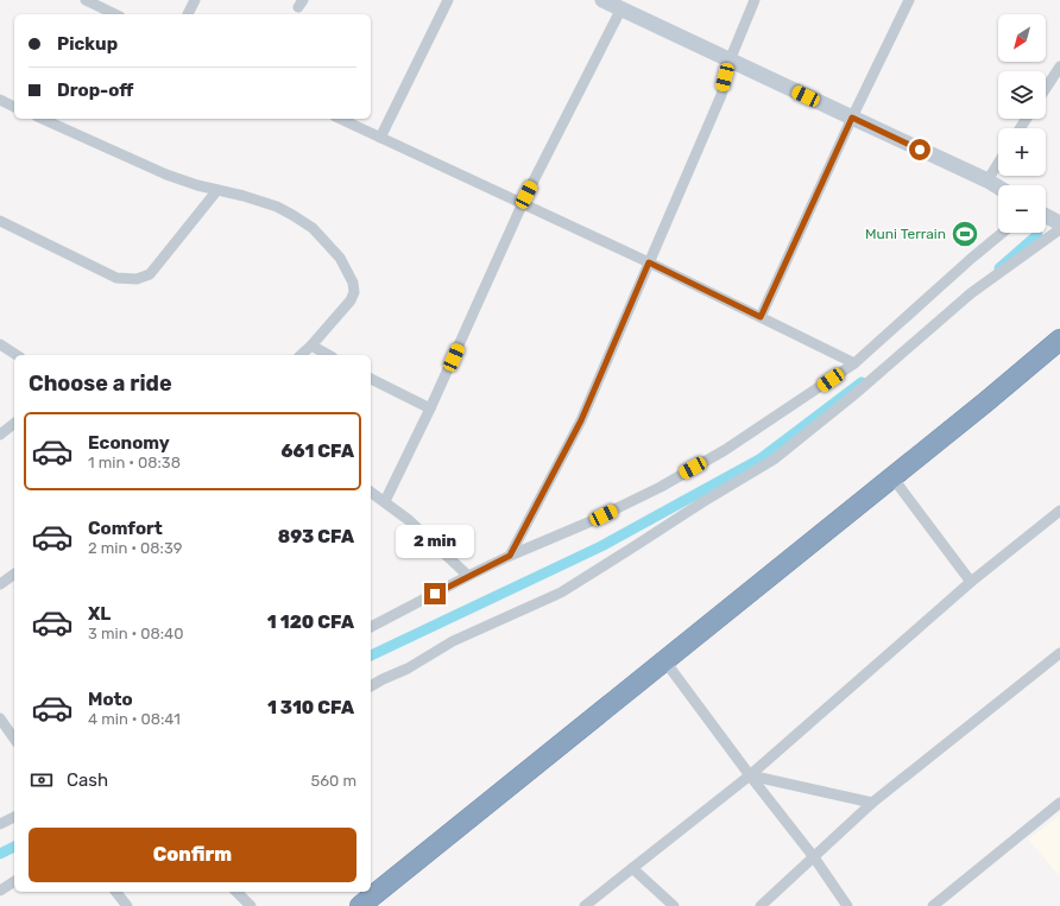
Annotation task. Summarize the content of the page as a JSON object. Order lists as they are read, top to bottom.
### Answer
{
  "places": {
    "sports": ["Muni Terrain"]
  },
  "north": "bottom left",
  "page": {
    "map_buttons": ["+", "−"],
    "banner": ["Pickup", "Drop-off"],
    "heading": "Choose a ride",
    "list": [
      {
        "name": "Economy",
        "note": "1 min · 08:38",
        "value": "661 CFA"
      },
      {
        "name": "Comfort",
        "note": "2 min · 08:39",
        "value": "893 CFA"
      },
      {
        "name": "XL",
        "note": "3 min · 08:40",
        "value": "1 120 CFA"
      },
      {
        "name": "Moto",
        "note": "4 min · 08:41",
        "value": "1 310 CFA"
      }
    ],
    "bubble": "2 min",
    "pay": ["Cash", "560 m"],
    "buttons": "Confirm"
  }
}
